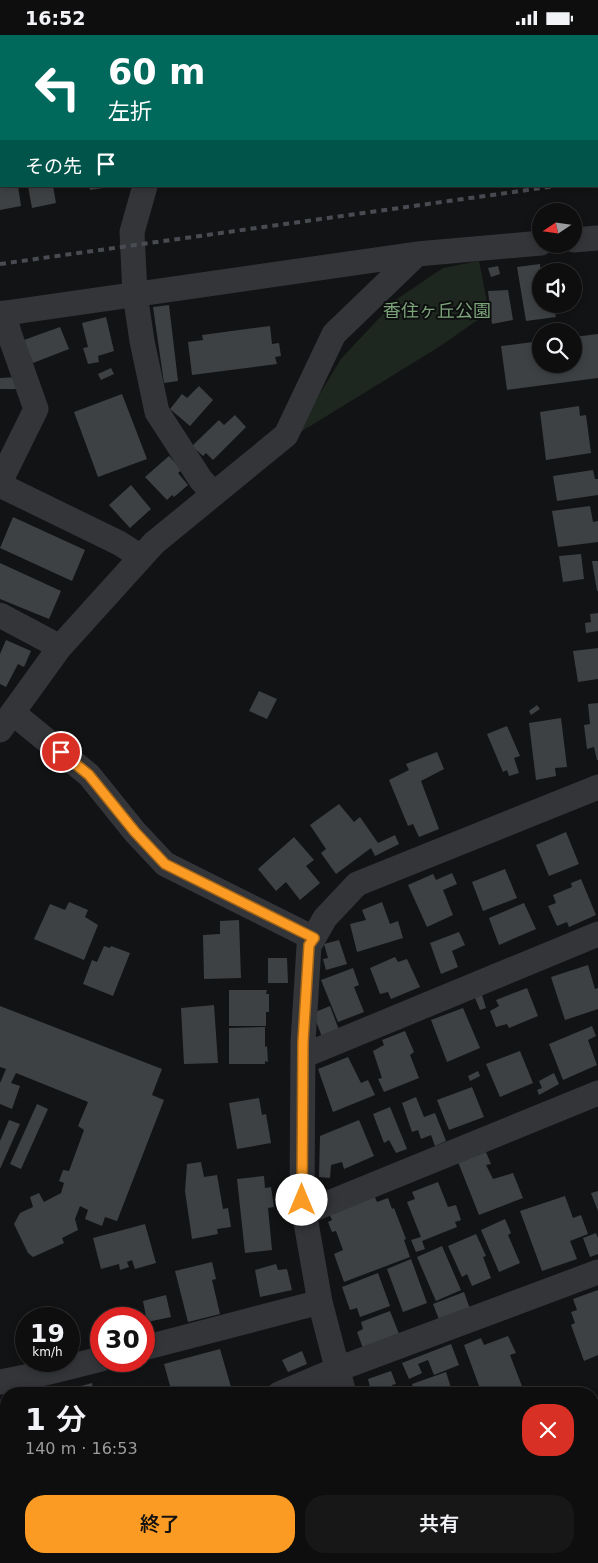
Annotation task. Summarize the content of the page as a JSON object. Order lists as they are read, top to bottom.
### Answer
{
  "parks": ["香住ヶ丘公園"],
  "north": "left",
  "page": {
    "status": "16:52",
    "turn": ["60 m", "左折"],
    "then": "その先",
    "speed": "19 km/h",
    "limit": "30",
    "heading": ["1 分", "140 m · 16:53"],
    "buttons": ["終了", "共有"]
  }
}
